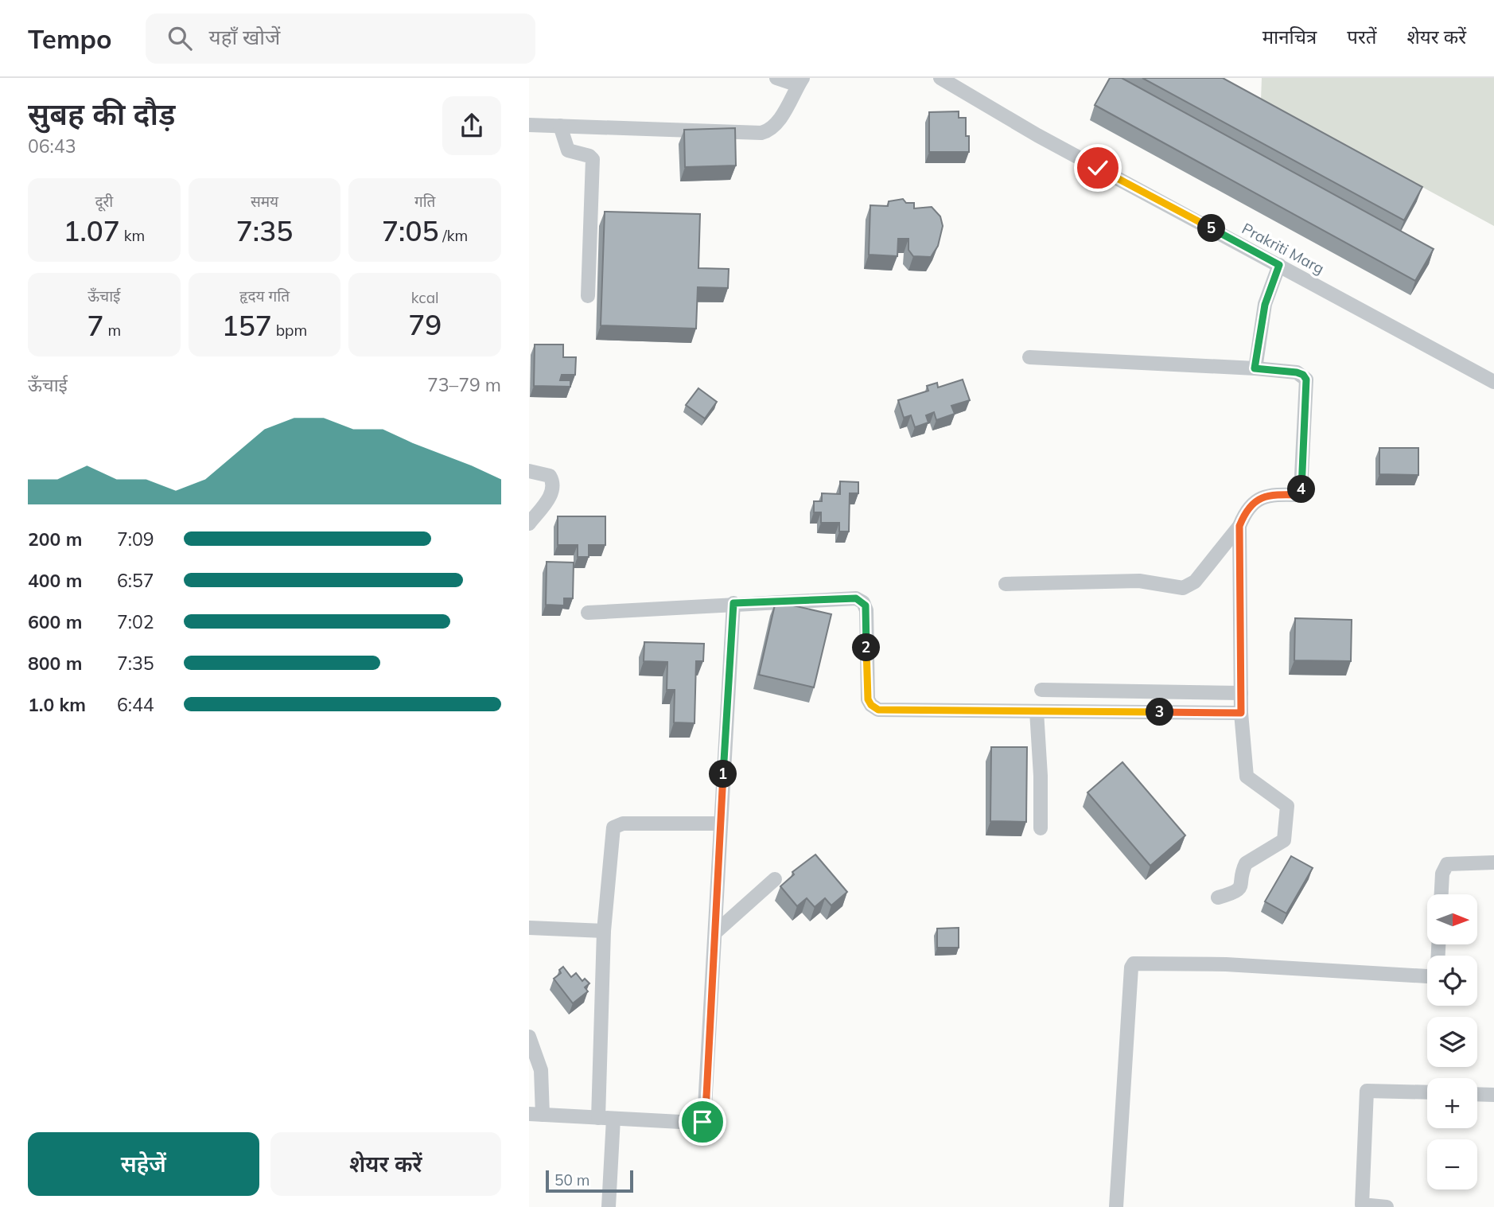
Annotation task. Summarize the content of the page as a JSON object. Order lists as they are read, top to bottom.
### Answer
{
  "streets": {
    "street": ["Prakriti Marg"]
  },
  "scale_bar": "50 m",
  "north": "right",
  "page": {
    "header": "Tempo",
    "search": "यहाँ खोजें",
    "nav": ["मानचित्र", "परतें", "शेयर करें"],
    "heading": ["सुबह की दौड़", "06:43"],
    "stats": [
      ["दूरी", "1.07 km"],
      ["समय", "7:35"],
      ["गति", "7:05 /km"],
      ["ऊँचाई", "7 m"],
      ["हृदय गति", "157 bpm"],
      ["kcal", "79"]
    ],
    "pins": [
      "5",
      "4",
      "2",
      "3",
      "1"
    ],
    "chart": ["ऊँचाई", "73–79 m"],
    "list": [
      {
        "name": "200 m",
        "note": "7:09"
      },
      {
        "name": "400 m",
        "note": "6:57"
      },
      {
        "name": "600 m",
        "note": "7:02"
      },
      {
        "name": "800 m",
        "note": "7:35"
      },
      {
        "name": "1.0 km",
        "note": "6:44"
      }
    ],
    "map_buttons": ["+", "−"],
    "buttons": ["सहेजें", "शेयर करें"],
    "scale": "50 m"
  }
}
